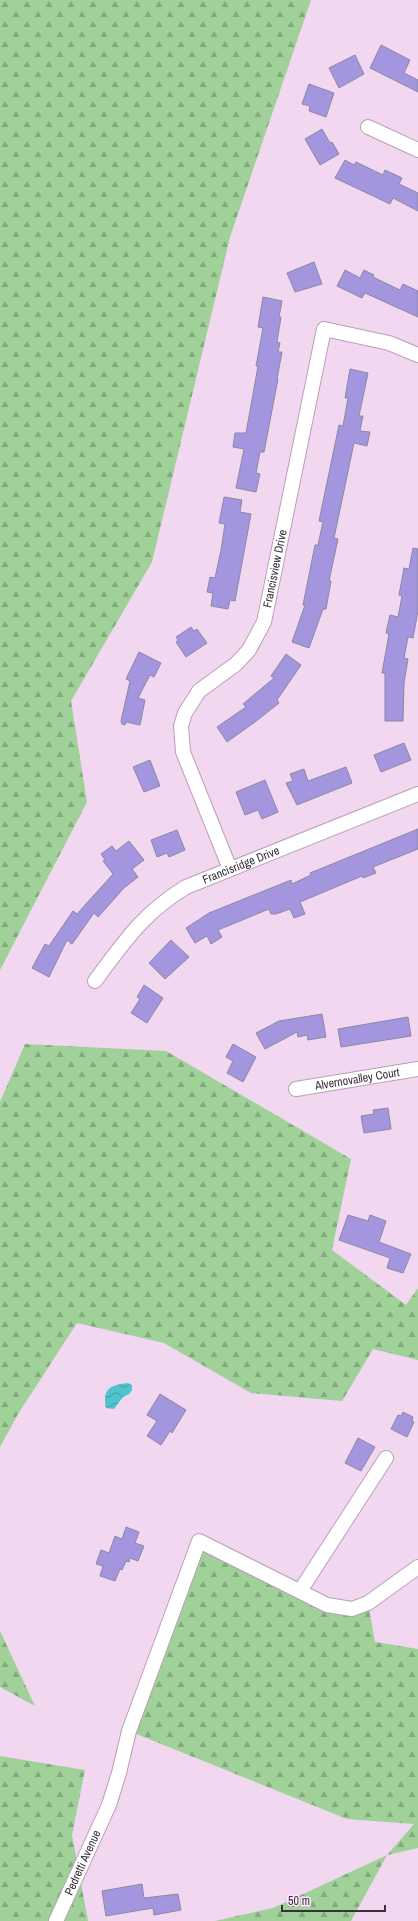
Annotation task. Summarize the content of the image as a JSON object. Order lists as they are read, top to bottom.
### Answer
{
  "streets": {
    "street": [
      "Francisview Drive",
      "Francisridge Drive",
      "Alvernovalley Court",
      "Pedretti Avenue"
    ]
  },
  "crossings": [
    ["Francisview Drive", "Francisridge Drive"]
  ],
  "scale_bar": "50 m"
}
